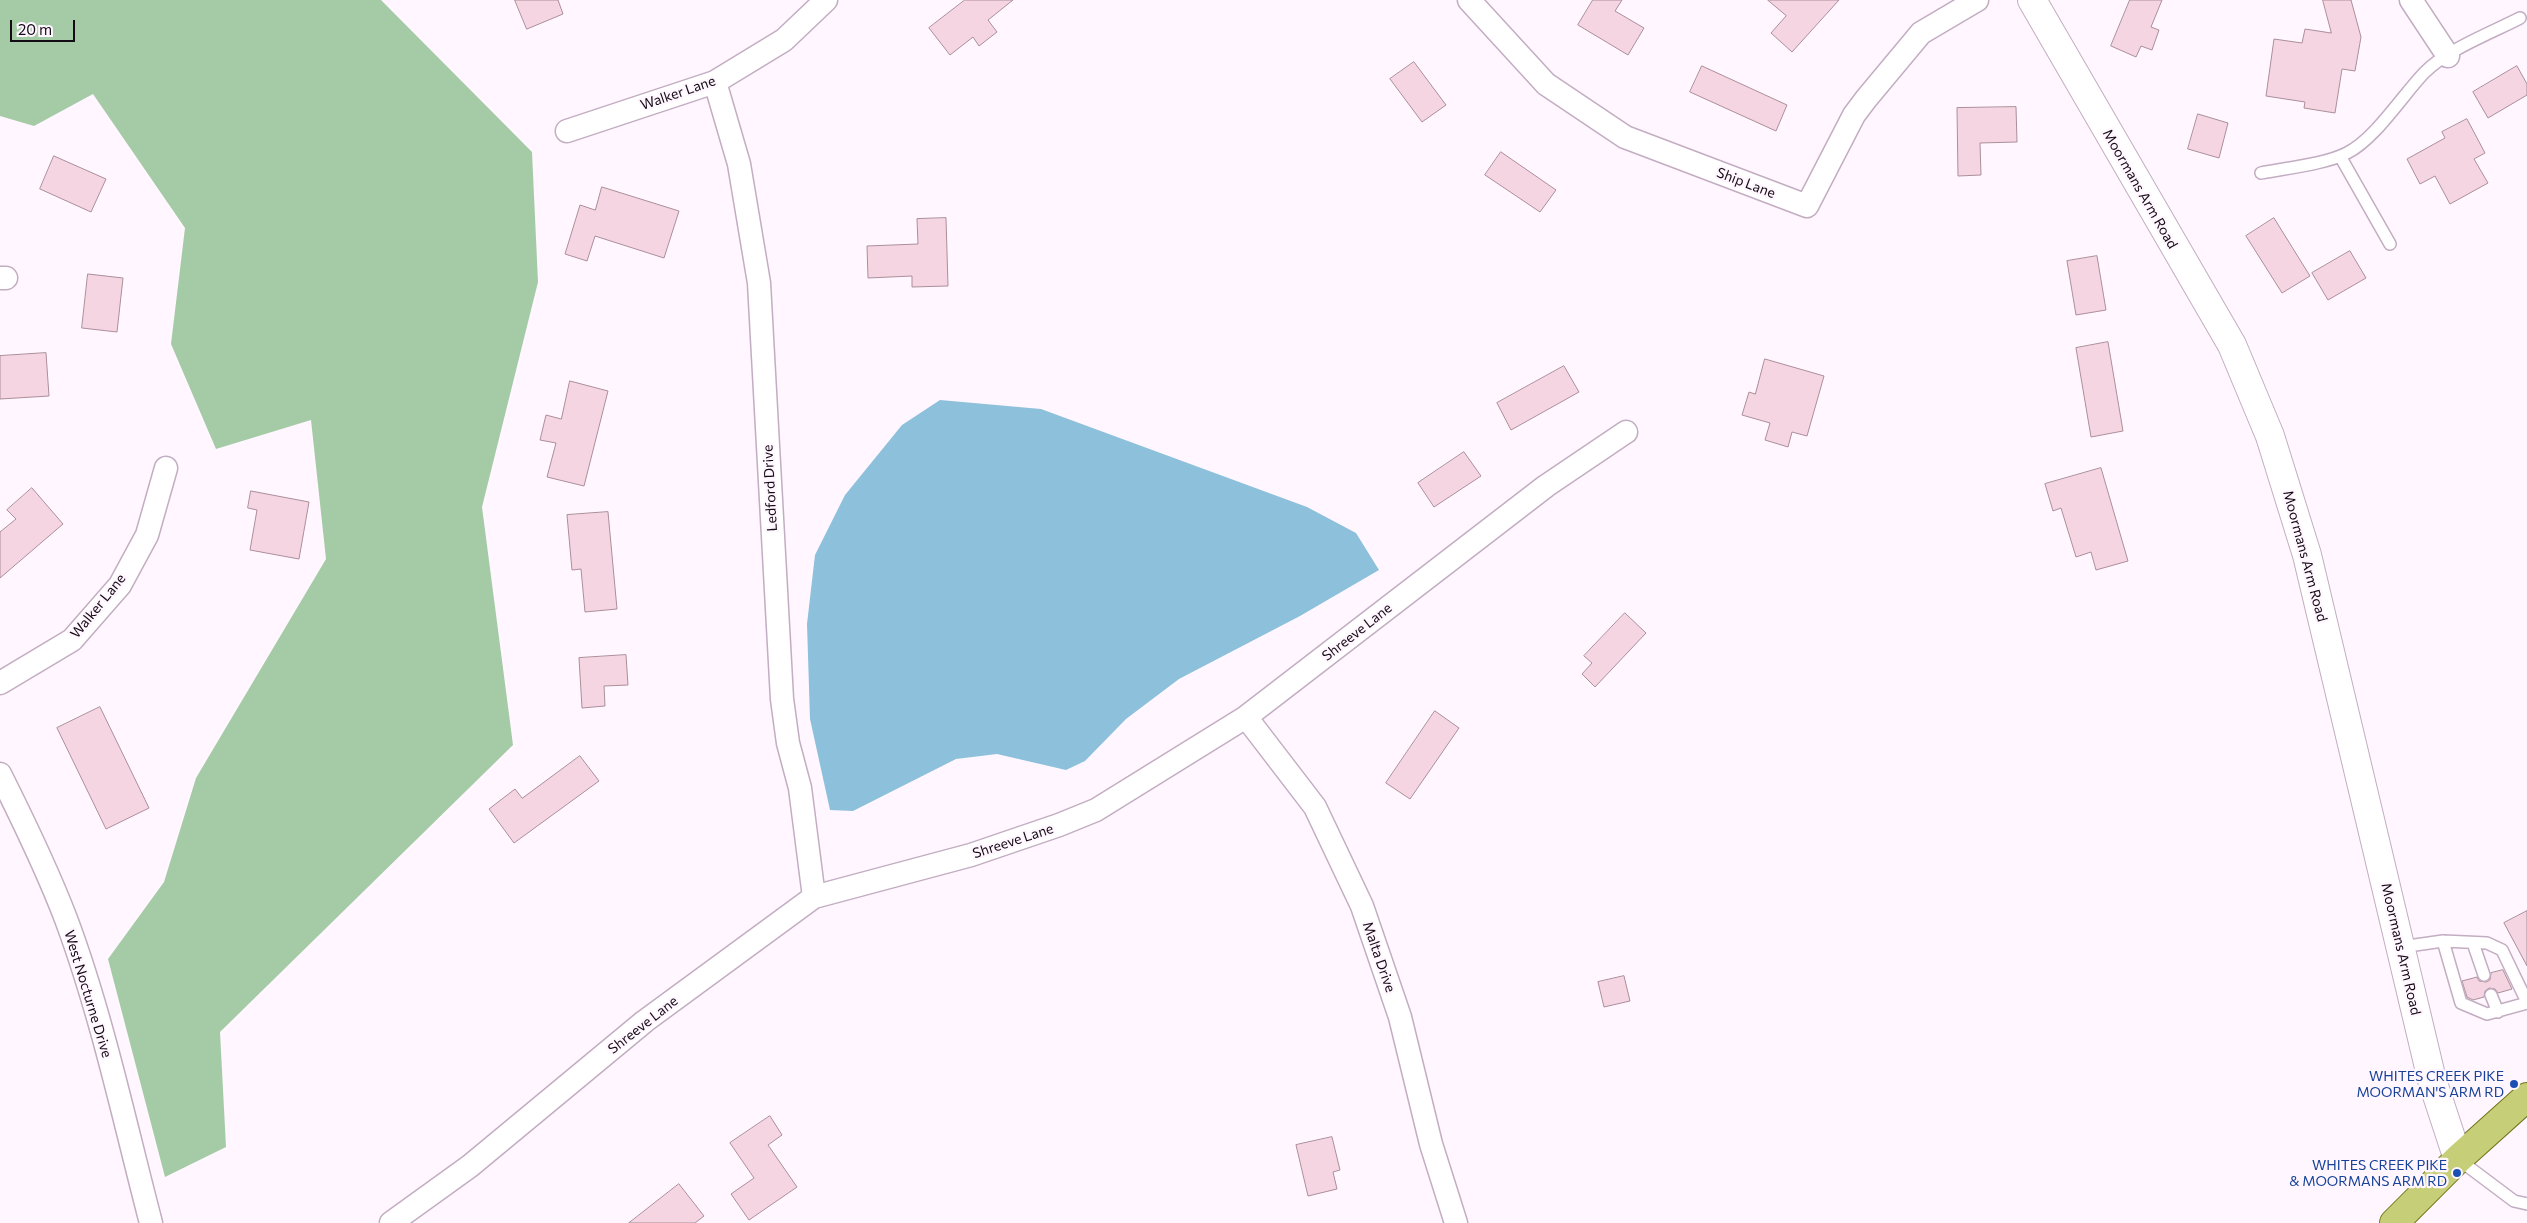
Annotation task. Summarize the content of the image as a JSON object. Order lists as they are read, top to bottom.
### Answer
{
  "streets": {
    "street": [
      "Walker Lane",
      "Ship Lane",
      "Moormans Arm Road",
      "Ledford Drive",
      "Shreeve Lane",
      "Malta Drive",
      "West Nocturne Drive"
    ]
  },
  "crossings": [
    ["Walker Lane", "Ledford Drive"],
    ["Ledford Drive", "Shreeve Lane"],
    ["Shreeve Lane", "Malta Drive"]
  ],
  "places": ["WHITES CREEK PIKE MOORMAN'S ARM RD", "WHITES CREEK PIKE & MOORMANS ARM RD"],
  "scale_bar": "20 m"
}
